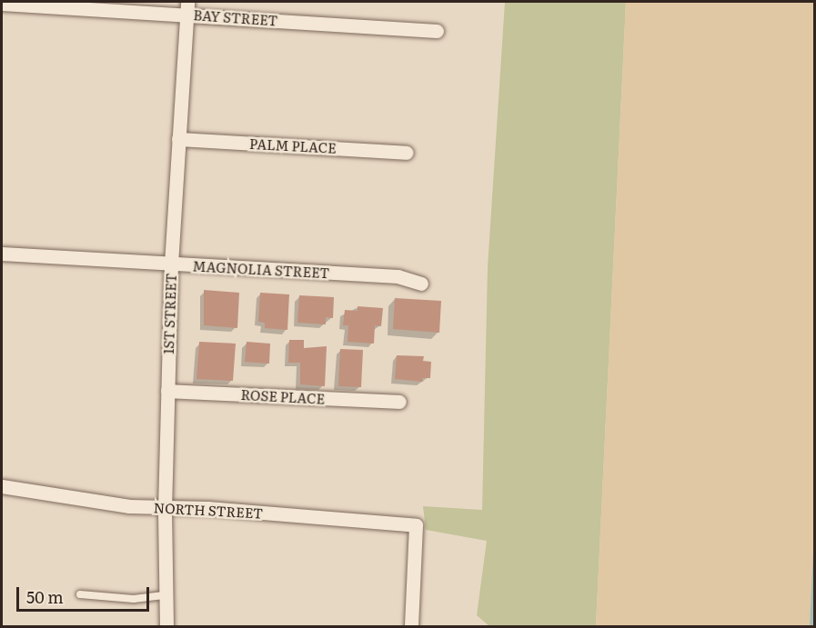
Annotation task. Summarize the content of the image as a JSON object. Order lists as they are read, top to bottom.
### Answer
{
  "streets": {
    "street": [
      "BAY STREET",
      "PALM PLACE",
      "MAGNOLIA STREET",
      "1ST STREET",
      "ROSE PLACE",
      "NORTH STREET"
    ]
  },
  "crossings": [
    ["BAY STREET", "1ST STREET"],
    ["PALM PLACE", "1ST STREET"],
    ["MAGNOLIA STREET", "1ST STREET"],
    ["1ST STREET", "ROSE PLACE"],
    ["1ST STREET", "NORTH STREET"]
  ],
  "scale_bar": "50 m"
}
